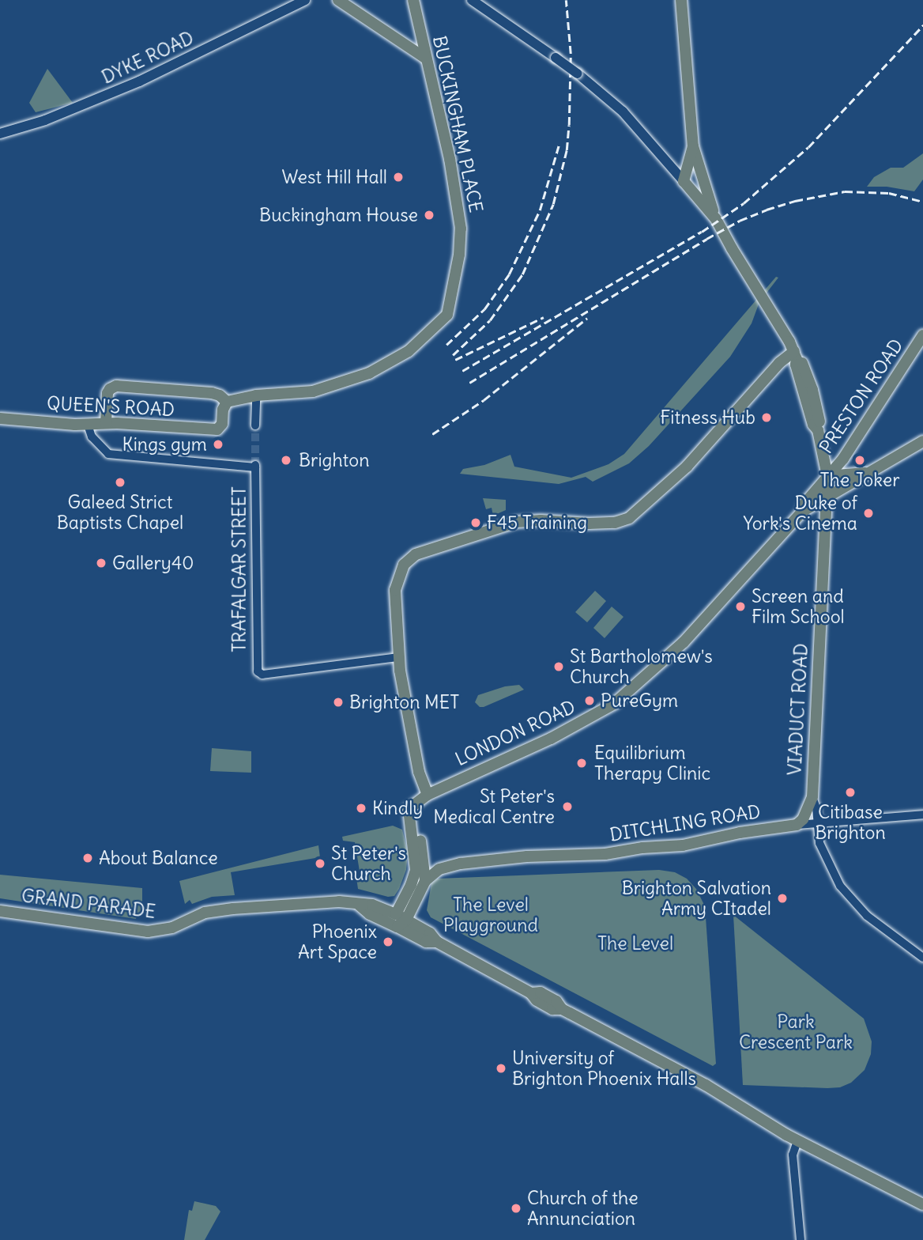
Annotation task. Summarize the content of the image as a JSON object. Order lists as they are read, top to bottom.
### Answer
{
  "streets": {
    "main road": [
      "DYKE ROAD",
      "BUCKINGHAM PLACE",
      "PRESTON ROAD",
      "QUEEN'S ROAD",
      "VIADUCT ROAD",
      "LONDON ROAD",
      "DITCHLING ROAD",
      "GRAND PARADE"
    ],
    "street": ["TRAFALGAR STREET"]
  },
  "crossings": [
    ["PRESTON ROAD", "VIADUCT ROAD"],
    ["PRESTON ROAD", "LONDON ROAD"],
    ["QUEEN'S ROAD", "TRAFALGAR STREET"],
    ["VIADUCT ROAD", "LONDON ROAD"],
    ["VIADUCT ROAD", "DITCHLING ROAD"]
  ],
  "parks": ["The Level Playground", "The Level", "Park Crescent Park"],
  "places": [
    "West Hill Hall",
    "Buckingham House",
    "Fitness Hub",
    "Kings gym",
    "Brighton",
    "The Joker",
    "Galeed Strict Baptists Chapel",
    "Duke of York's Cinema",
    "F45 Training",
    "Gallery40",
    "Screen and Film School",
    "St Bartholomew's Church",
    "PureGym",
    "Brighton MET",
    "Equilibrium Therapy Clinic",
    "Citibase Brighton",
    "St Peter's Medical Centre",
    "Kindly",
    "About Balance",
    "St Peter's Church",
    "Brighton Salvation Army CItadel",
    "Phoenix Art Space",
    "University of Brighton Phoenix Halls",
    "Church of the Annunciation"
  ]
}
